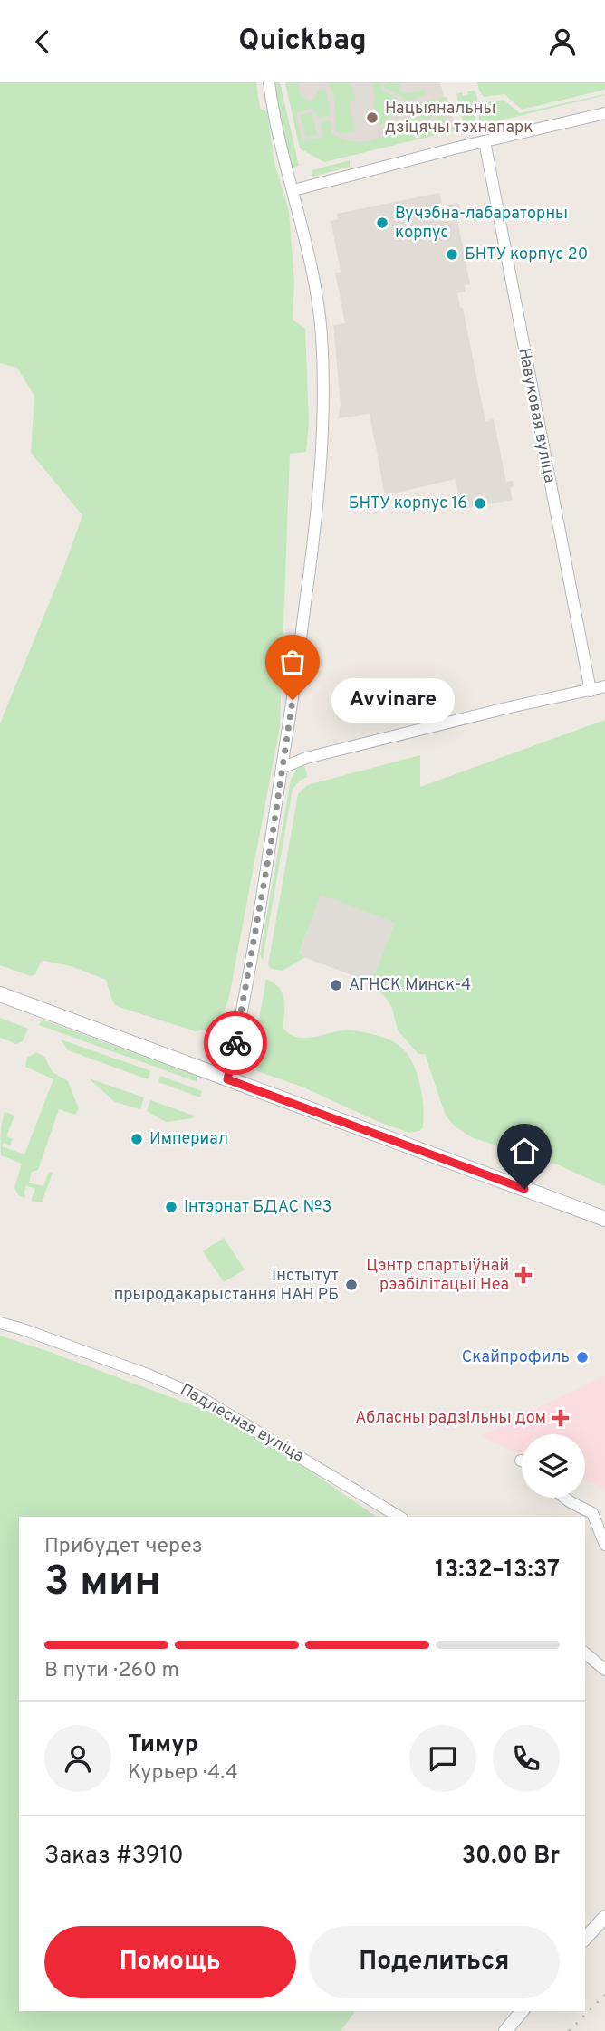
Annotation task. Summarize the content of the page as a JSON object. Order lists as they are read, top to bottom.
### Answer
{
  "streets": {
    "street": ["Навуковая вуліца", "Падлесная вуліца"]
  },
  "places": {
    "other": [
      "Нацыянальны дзіцячы тэхнапарк",
      "Вучэбна-лабараторны корпус",
      "БНТУ корпус 20",
      "БНТУ корпус 16",
      "Avvinare",
      "АГНСК Минск-4",
      "Империал",
      "Інтэрнат БДАС №3",
      "Інстытут прыродакарыстання НАН РБ",
      "Скайпрофиль"
    ],
    "health": ["Цэнтр спартыўнай рэабілітацыі Неа", "Абласны радзільны дом"]
  },
  "page": {
    "header": "Quickbag",
    "bubble": "Avvinare",
    "heading": ["3 мин", "Прибудет через", "13:32–13:37"],
    "panel": [
      "Тимур",
      "Курьер · 4.4",
      "Заказ #3910",
      "30.00 Br"
    ],
    "bar": "В пути · 260 m",
    "buttons": ["Помощь", "Поделиться"]
  }
}
